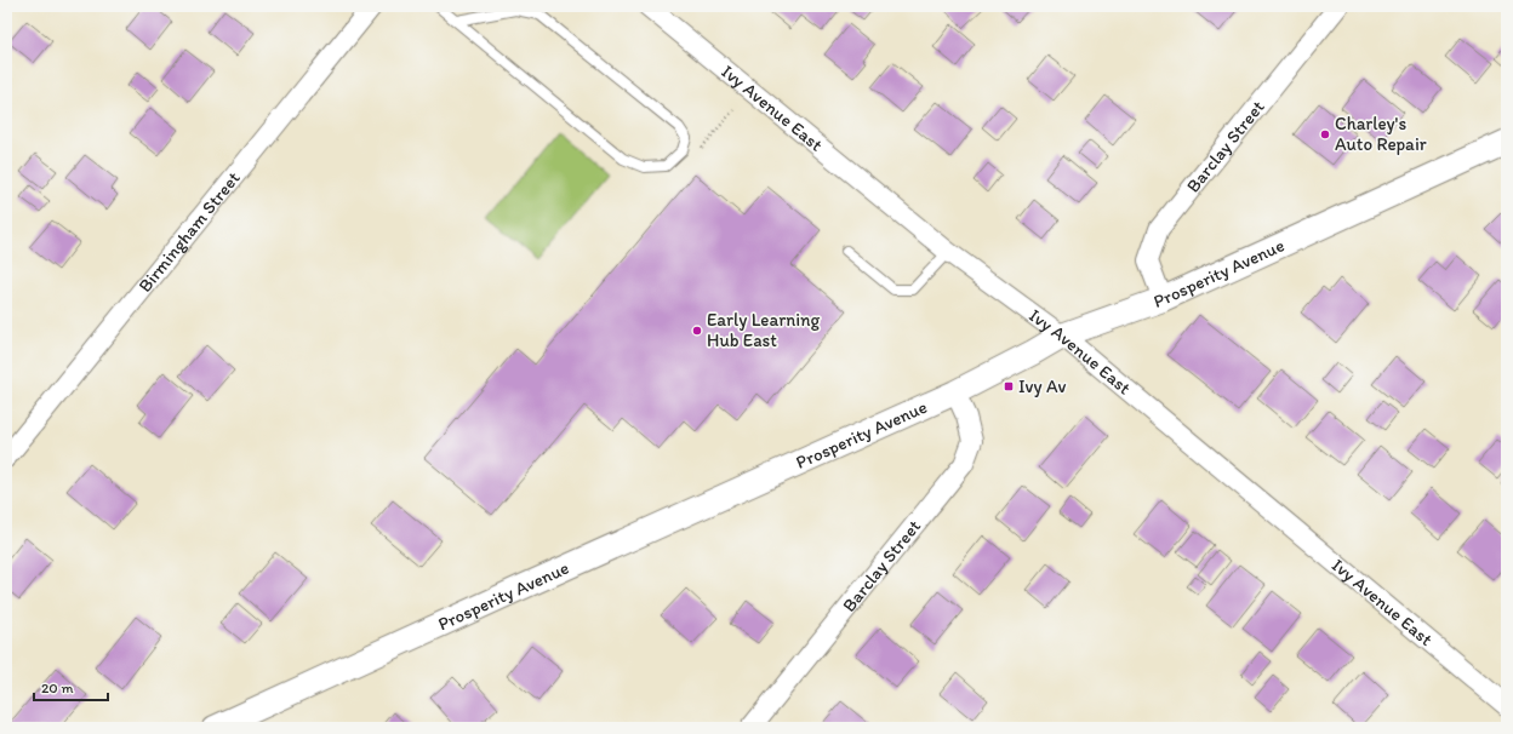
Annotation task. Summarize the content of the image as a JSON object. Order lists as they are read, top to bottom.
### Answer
{
  "streets": {
    "street": [
      "Ivy Avenue East",
      "Barclay Street",
      "Birmingham Street",
      "Prosperity Avenue"
    ]
  },
  "crossings": [
    ["Ivy Avenue East", "Prosperity Avenue"],
    ["Barclay Street", "Prosperity Avenue"]
  ],
  "places": {
    "other": ["Charley's Auto Repair", "Early Learning Hub East"],
    "transit": ["Ivy Av"]
  },
  "scale_bar": "20 m"
}
